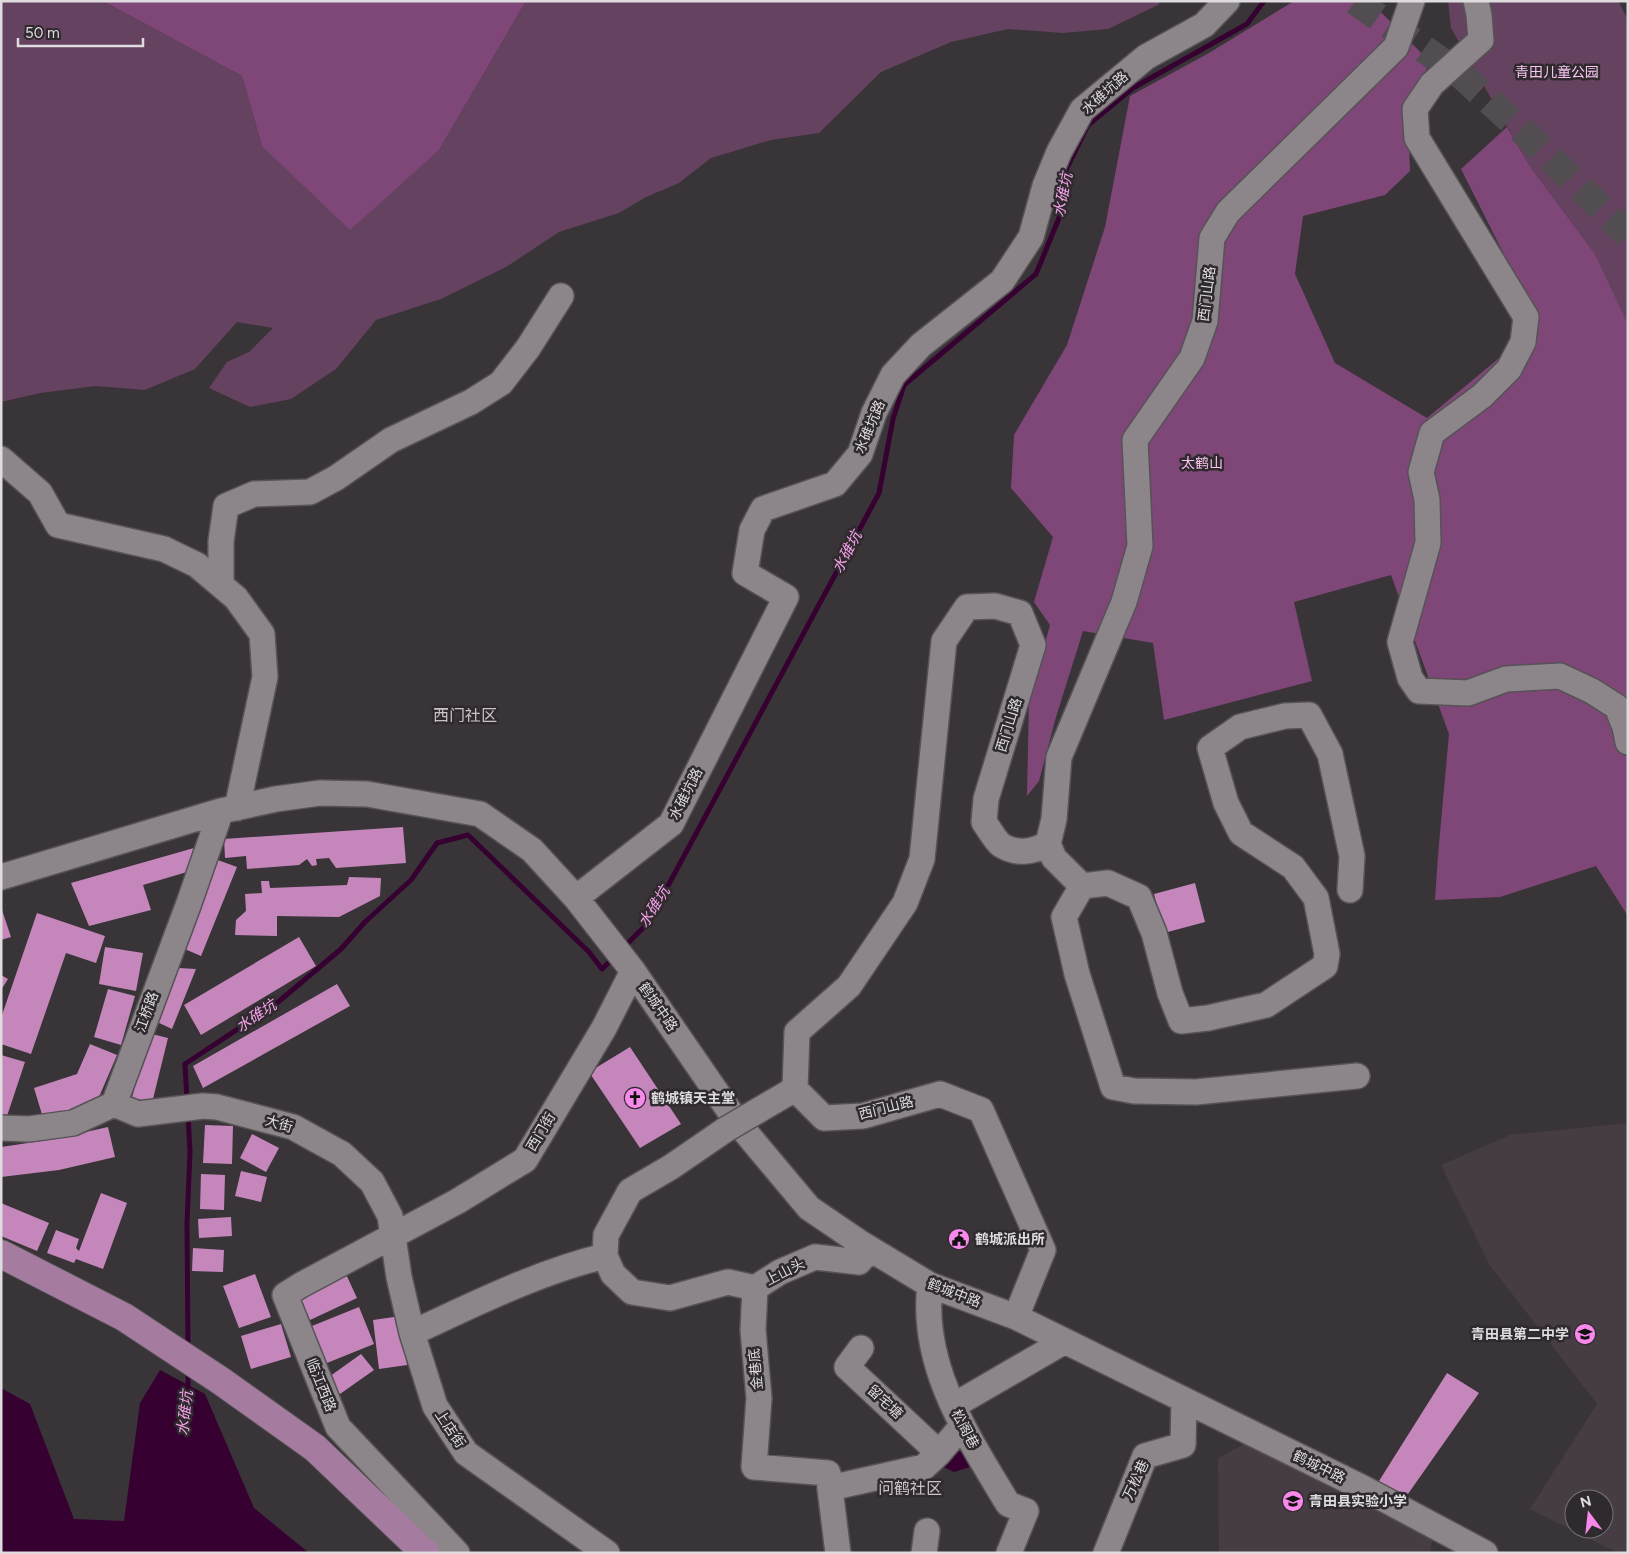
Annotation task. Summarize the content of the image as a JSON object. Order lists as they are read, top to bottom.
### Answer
{
  "streets": {
    "street": [
      "水碓坑路",
      "西门山路",
      "鹤城中路",
      "江桥路",
      "大街",
      "西门街",
      "上山头",
      "金巷底",
      "临江西路",
      "留宅塘",
      "上店街",
      "松阁巷",
      "万松巷"
    ]
  },
  "crossings": [
    ["水碓坑路", "鹤城中路"],
    ["西门山路", "鹤城中路"],
    ["鹤城中路", "江桥路"],
    ["鹤城中路", "西门街"],
    ["鹤城中路", "上山头"],
    ["鹤城中路", "松阁巷"],
    ["鹤城中路", "万松巷"],
    ["江桥路", "大街"],
    ["大街", "西门街"],
    ["大街", "临江西路"],
    ["大街", "上店街"],
    ["西门街", "临江西路"],
    ["西门街", "上店街"],
    ["上山头", "金巷底"],
    ["临江西路", "上店街"]
  ],
  "districts": ["西门社区", "问鹤社区"],
  "water": ["水碓坑"],
  "parks": ["青田儿童公园", "太鹤山"],
  "places": {
    "church": ["鹤城镇天主堂"],
    "public building": ["鹤城派出所"],
    "school or university": ["青田县第二中学", "青田县实验小学"]
  },
  "scale_bar": "50 m",
  "north": "top"
}
